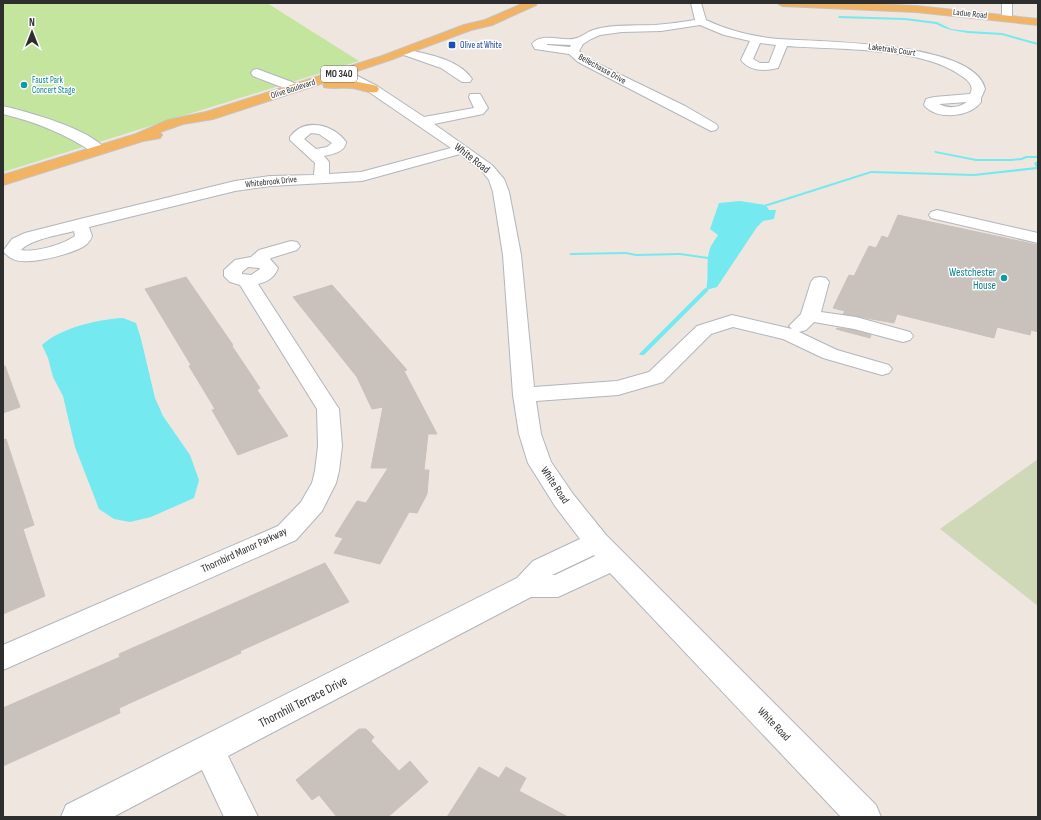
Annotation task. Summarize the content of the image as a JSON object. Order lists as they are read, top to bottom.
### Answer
{
  "streets": {
    "main road": ["Ladue Road", "MO 340", "Olive Boulevard"],
    "street": [
      "Laketrails Court",
      "Bellechasse Drive",
      "White Road",
      "Whitebrook Drive",
      "Thornbird Manor Parkway",
      "Thornhill Terrace Drive"
    ]
  },
  "crossings": [
    ["Laketrails Court", "Bellechasse Drive"],
    ["Olive Boulevard", "White Road"],
    ["White Road", "Whitebrook Drive"],
    ["White Road", "Thornhill Terrace Drive"]
  ],
  "places": {
    "transit": ["Olive at White"],
    "other": ["Faust Park Concert Stage", "Westchester House"]
  },
  "north": "top"
}
